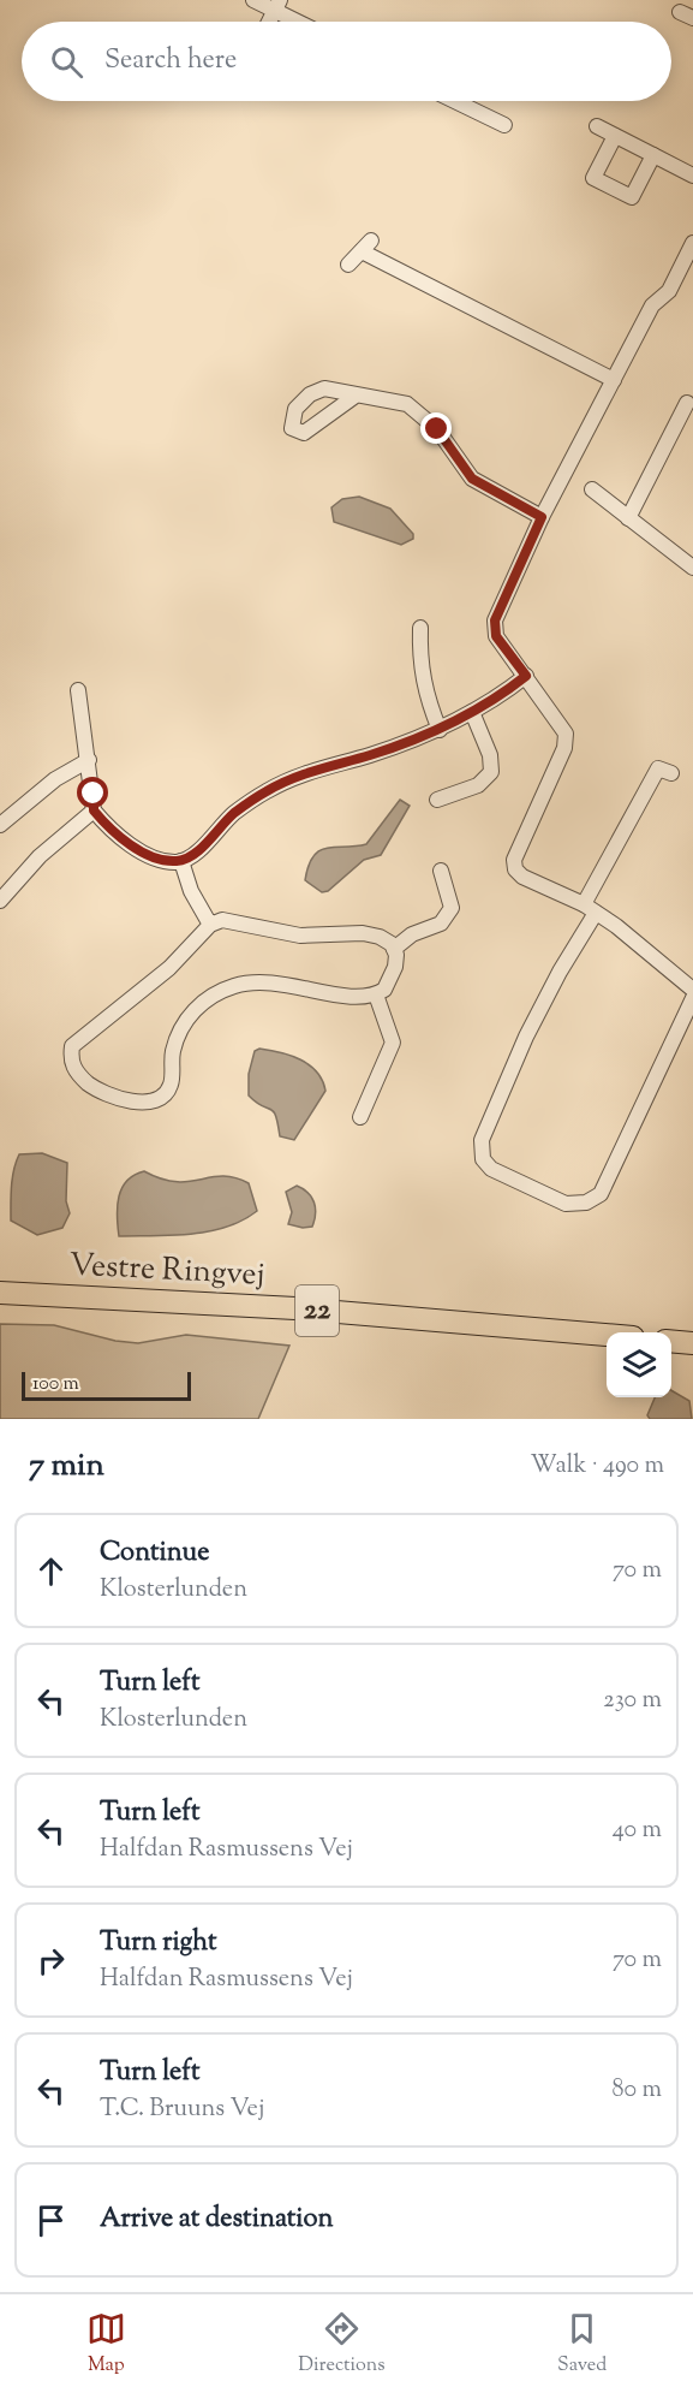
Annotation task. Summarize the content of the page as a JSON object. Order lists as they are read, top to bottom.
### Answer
{
  "streets": {
    "main road": ["Vestre Ringvej", "22"]
  },
  "scale_bar": "100 m",
  "page": {
    "search": "Search here",
    "scale": "100 m",
    "heading": ["7 min", "Walk · 490 m"],
    "list": [
      ["Continue", "Klosterlunden", "70 m"],
      ["Turn left", "Klosterlunden", "230 m"],
      ["Turn left", "Halfdan Rasmussens Vej", "40 m"],
      ["Turn right", "Halfdan Rasmussens Vej", "70 m"],
      ["Turn left", "T.C. Bruuns Vej", "80 m"],
      "Arrive at destination"
    ],
    "nav": ["Map", "Directions", "Saved"]
  }
}
